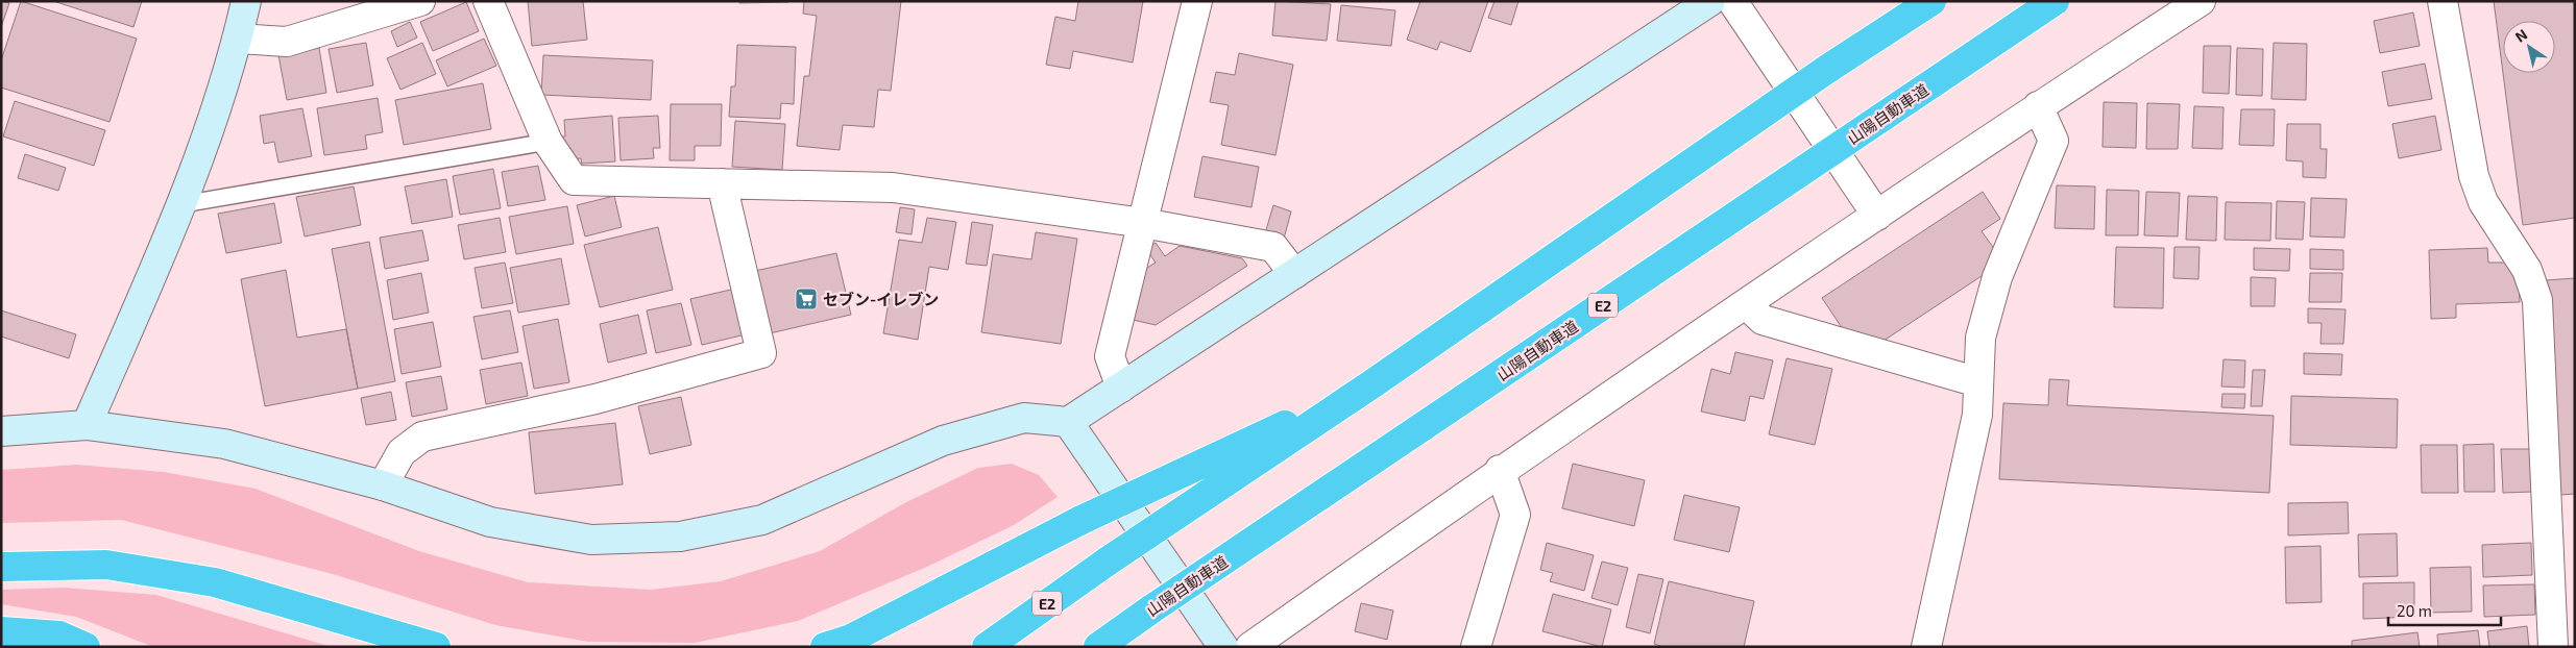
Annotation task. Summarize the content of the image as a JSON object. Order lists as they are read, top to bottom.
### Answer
{
  "streets": {
    "highway": ["山陽自動車道", "E2"]
  },
  "places": {
    "supermarket": ["セブン-イレブン"]
  },
  "scale_bar": "20 m",
  "north": "top left"
}
